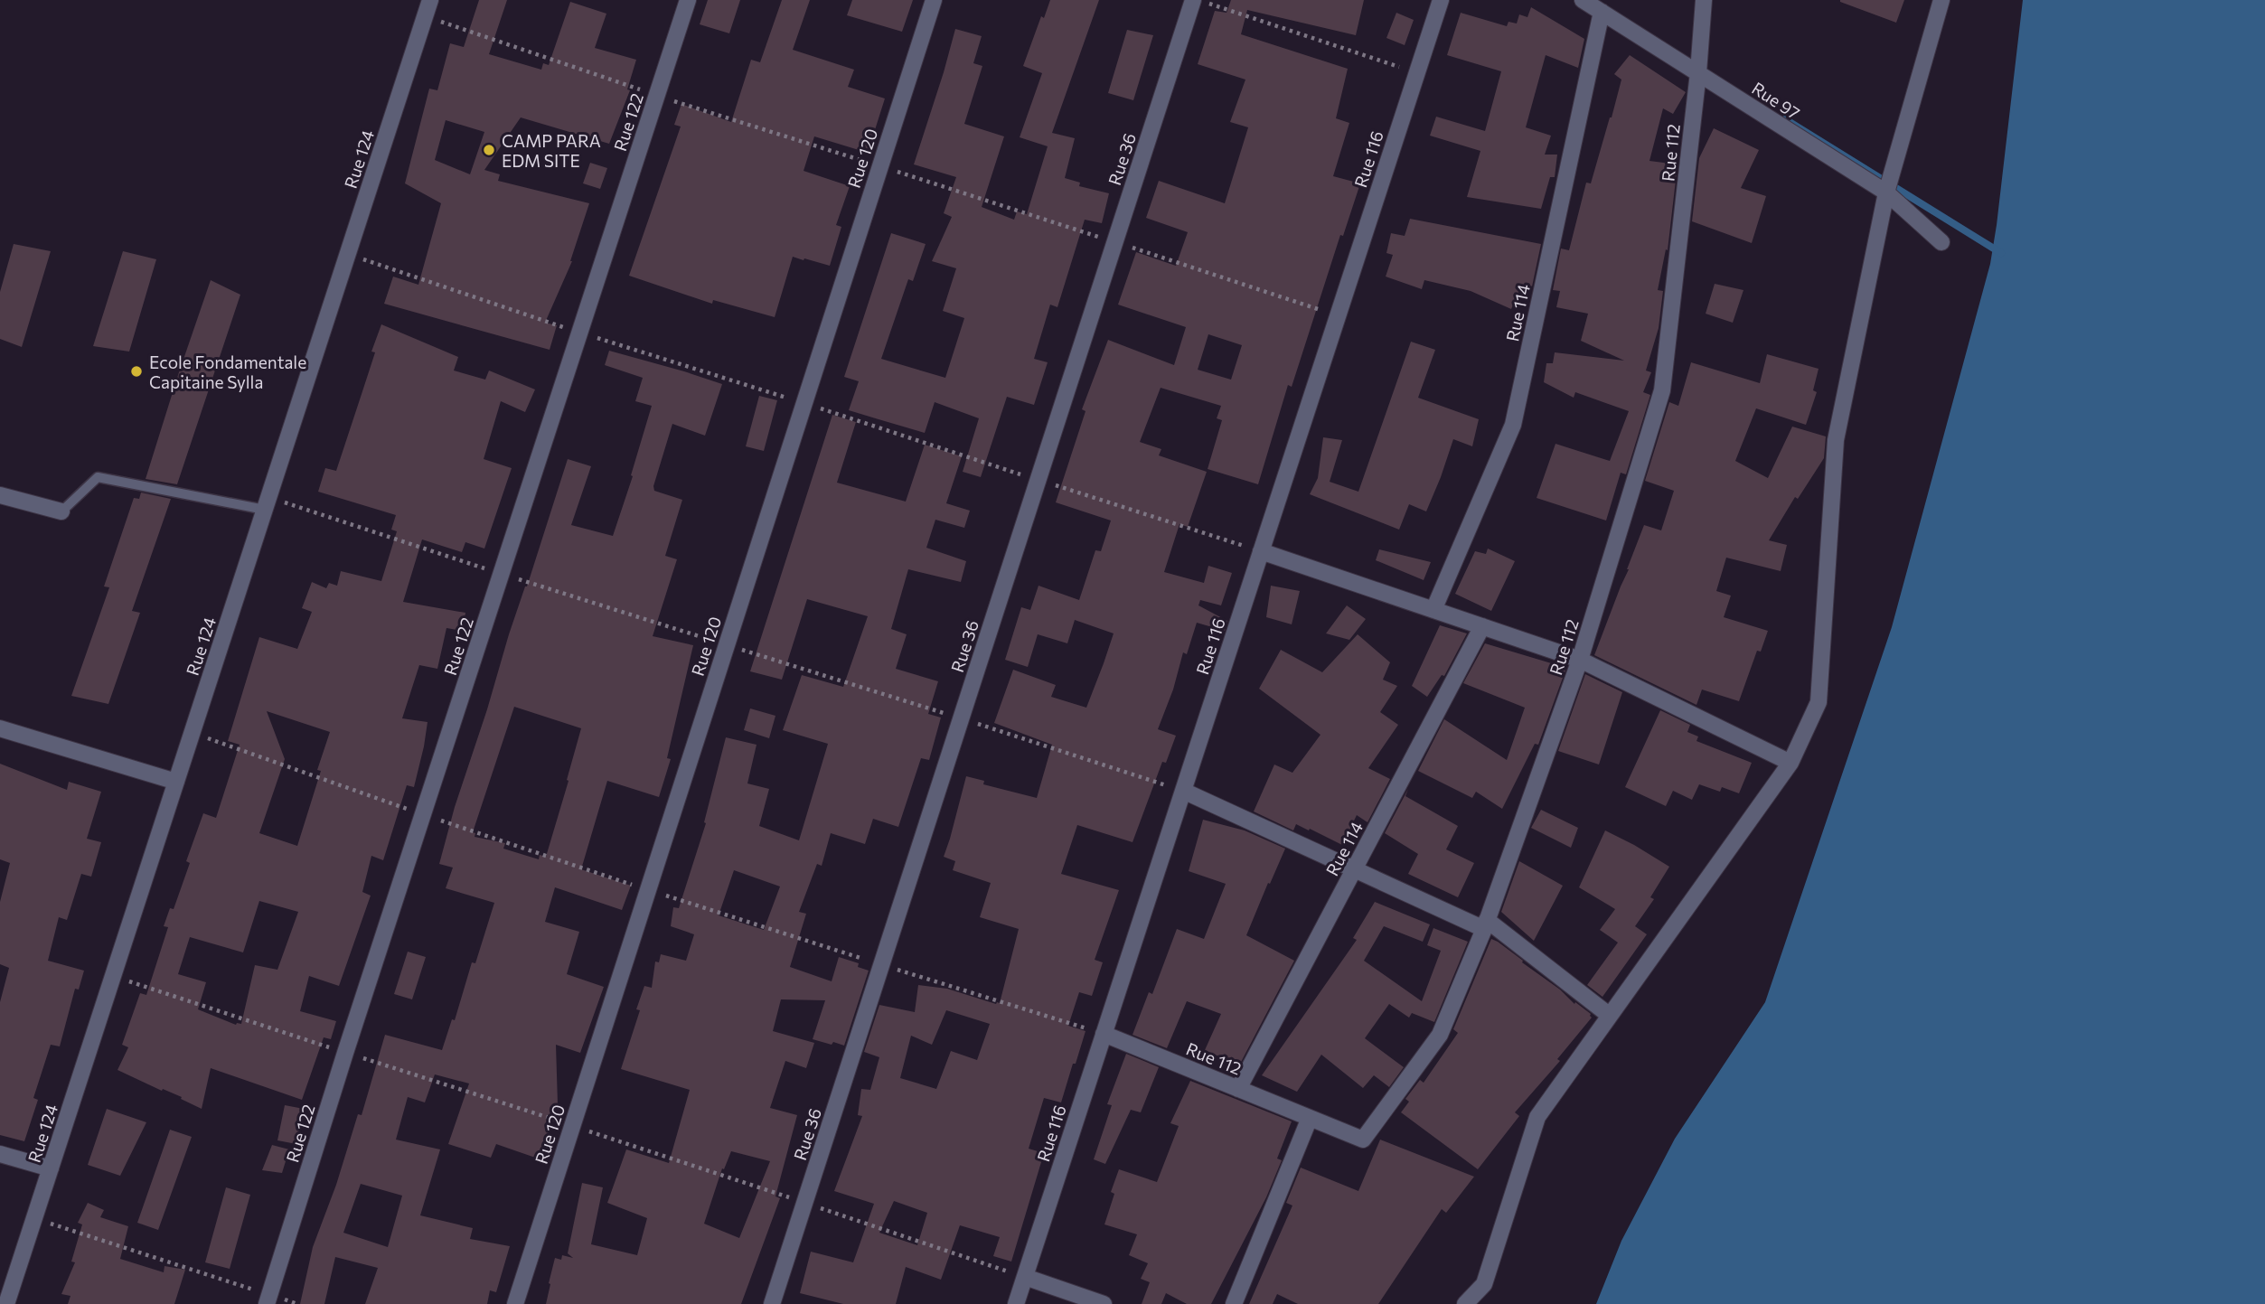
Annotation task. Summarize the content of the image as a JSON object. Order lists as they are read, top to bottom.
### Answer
{
  "streets": {
    "street": [
      "Rue 97",
      "Rue 122",
      "Rue 112",
      "Rue 120",
      "Rue 124",
      "Rue 36",
      "Rue 116",
      "Rue 114"
    ]
  },
  "crossings": [
    ["Rue 97", "Rue 112"],
    ["Rue 97", "Rue 114"],
    ["Rue 112", "Rue 116"],
    ["Rue 112", "Rue 114"]
  ],
  "places": ["CAMP PARA EDM SITE", "Ecole Fondamentale Capitaine Sylla"]
}
